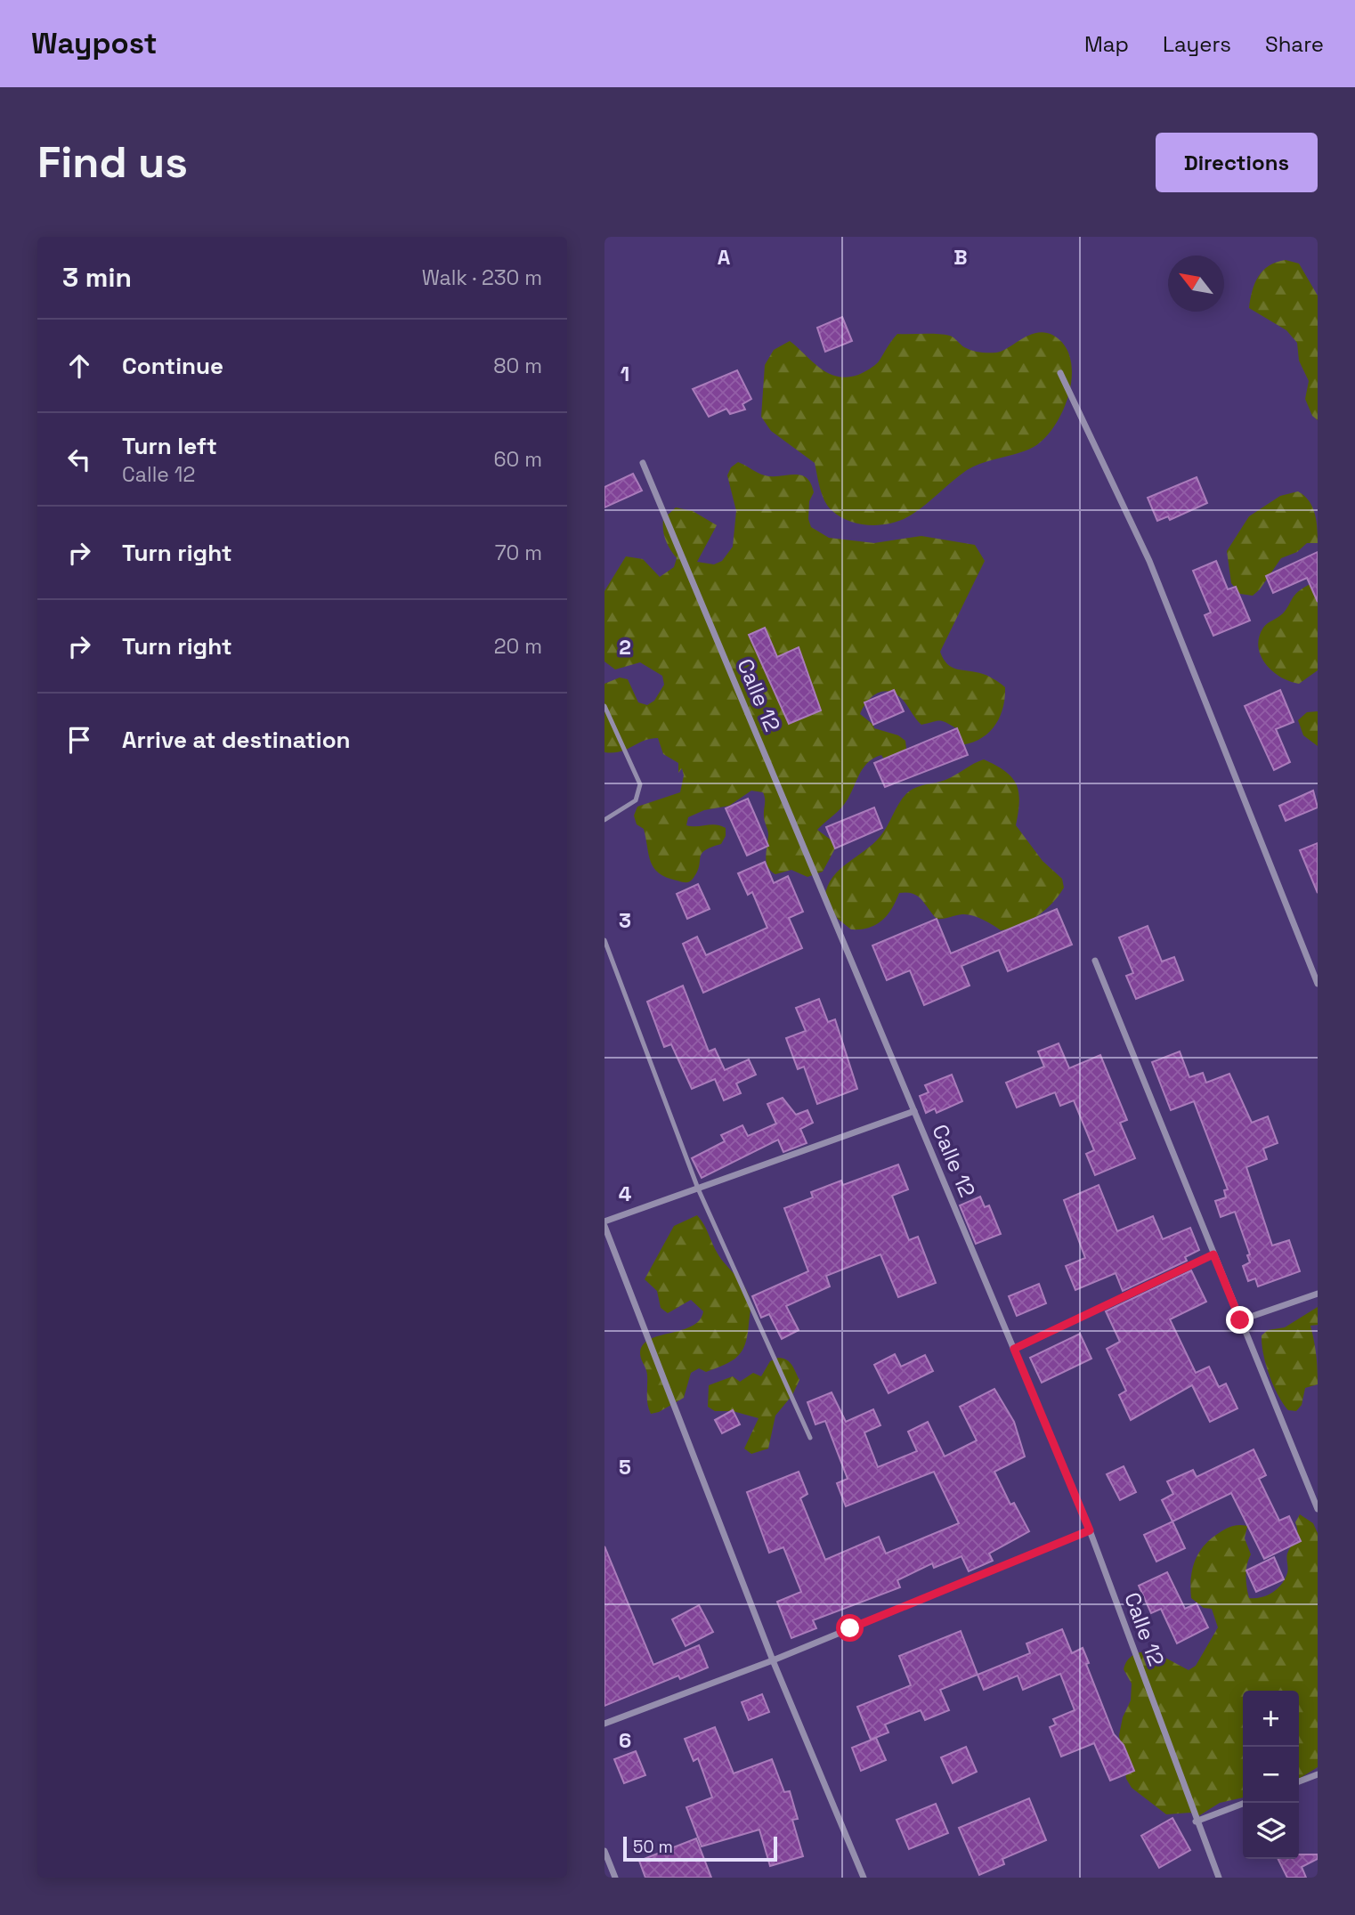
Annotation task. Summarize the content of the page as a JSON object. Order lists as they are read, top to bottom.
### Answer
{
  "streets": {
    "street": ["Calle 12"]
  },
  "scale_bar": "50 m",
  "north": "top left",
  "page": {
    "header": "Waypost",
    "nav": ["Map", "Layers", "Share"],
    "buttons": "Directions",
    "title": "Find us",
    "heading": ["3 min", "Walk · 230 m"],
    "list": [
      ["Continue", "80 m"],
      ["Turn left", "Calle 12", "60 m"],
      ["Turn right", "70 m"],
      ["Turn right", "20 m"],
      "Arrive at destination"
    ],
    "map_buttons": ["+", "−"],
    "scale": "50 m"
  },
  "grid": {
    "columns": ["A", "B"],
    "rows": [
      "1",
      "2",
      "3",
      "4",
      "5",
      "6"
    ]
  }
}
